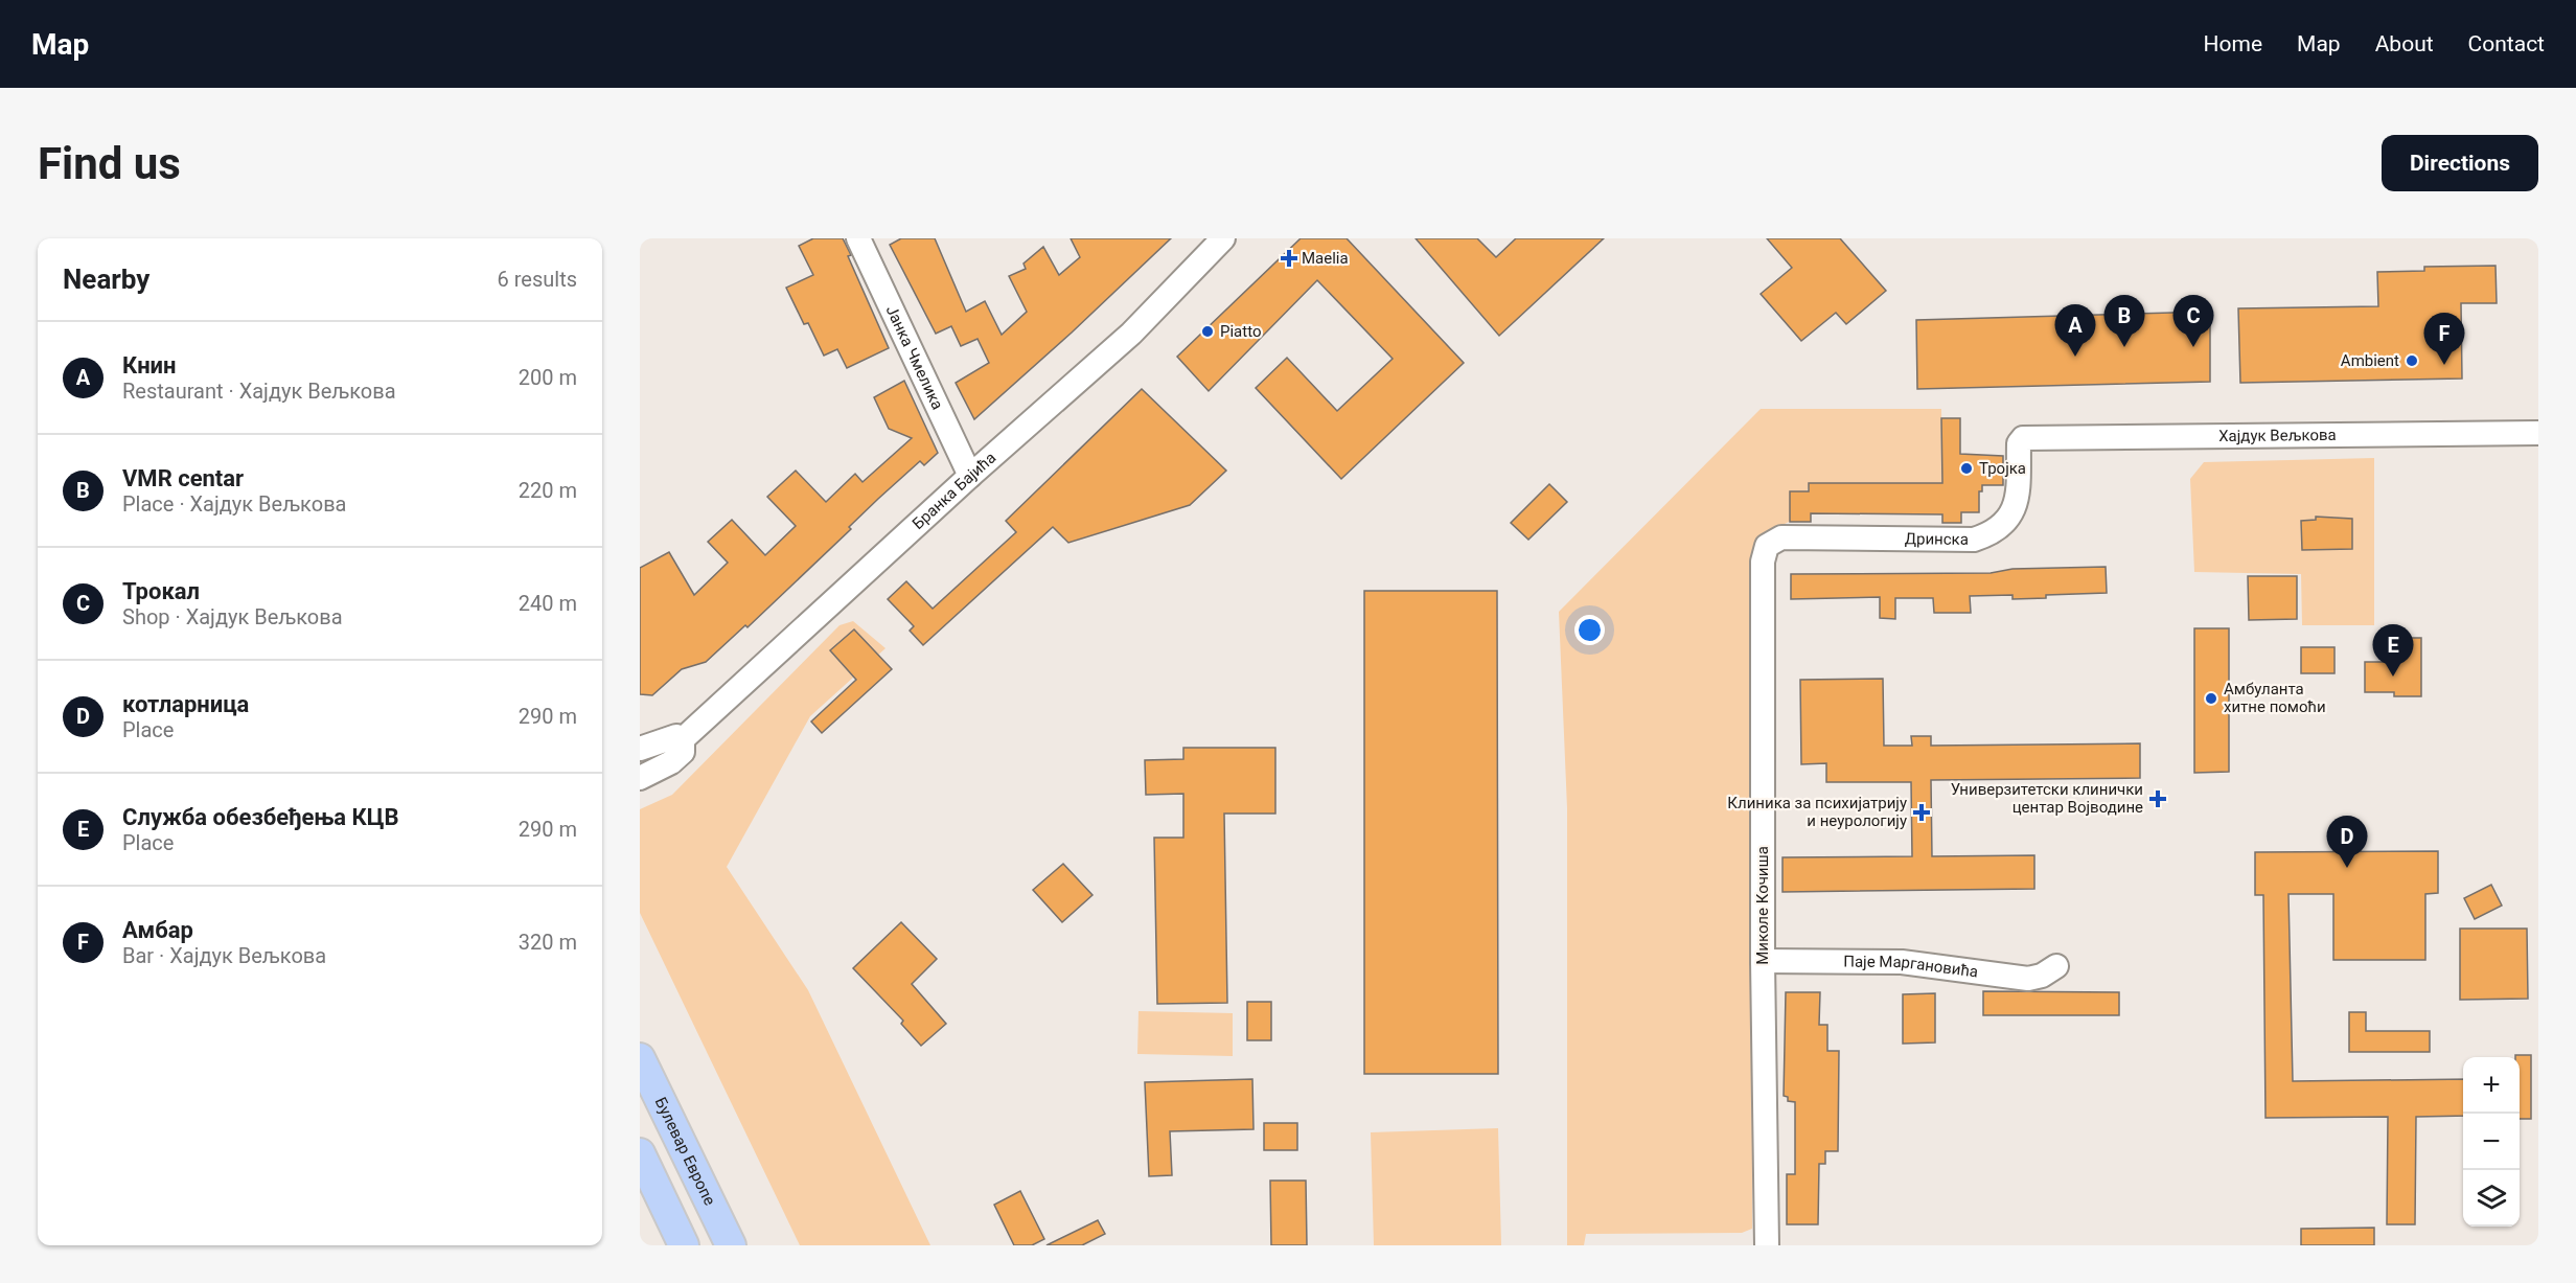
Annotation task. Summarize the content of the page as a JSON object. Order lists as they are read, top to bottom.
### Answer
{
  "streets": {
    "main road": ["Булевар Европе"],
    "street": [
      "Јанка Чмелика",
      "Хајдук Вељкова",
      "Бранка Бајића",
      "Дринска",
      "Миколе Кочиша",
      "Паје Маргановића"
    ]
  },
  "crossings": [
    ["Јанка Чмелика", "Бранка Бајића"],
    ["Хајдук Вељкова", "Дринска"],
    ["Дринска", "Миколе Кочиша"],
    ["Миколе Кочиша", "Паје Маргановића"]
  ],
  "places": {
    "health": ["Maelia", "Универзитетски клинички центар Војводине", "Клиника за психијатрију и неурологију"],
    "other": [
      "Piatto",
      "Ambient",
      "Тројка",
      "Амбуланта хитне помоћи"
    ]
  },
  "page": {
    "header": "Map",
    "nav": [
      "Home",
      "Map",
      "About",
      "Contact"
    ],
    "buttons": "Directions",
    "title": "Find us",
    "heading": ["Nearby", "6 results"],
    "pins": [
      "B",
      "C",
      "A",
      "F",
      "E",
      "D"
    ],
    "list": [
      {
        "mark": "A",
        "name": "Книн",
        "note": "Restaurant · Хајдук Вељкова",
        "value": "200 m"
      },
      {
        "mark": "B",
        "name": "VMR centar",
        "note": "Place · Хајдук Вељкова",
        "value": "220 m"
      },
      {
        "mark": "C",
        "name": "Трокал",
        "note": "Shop · Хајдук Вељкова",
        "value": "240 m"
      },
      {
        "mark": "D",
        "name": "котларница",
        "note": "Place",
        "value": "290 m"
      },
      {
        "mark": "E",
        "name": "Служба обезбеђења КЦВ",
        "note": "Place",
        "value": "290 m"
      },
      {
        "mark": "F",
        "name": "Амбар",
        "note": "Bar · Хајдук Вељкова",
        "value": "320 m"
      }
    ],
    "map_buttons": ["+", "−"]
  }
}
